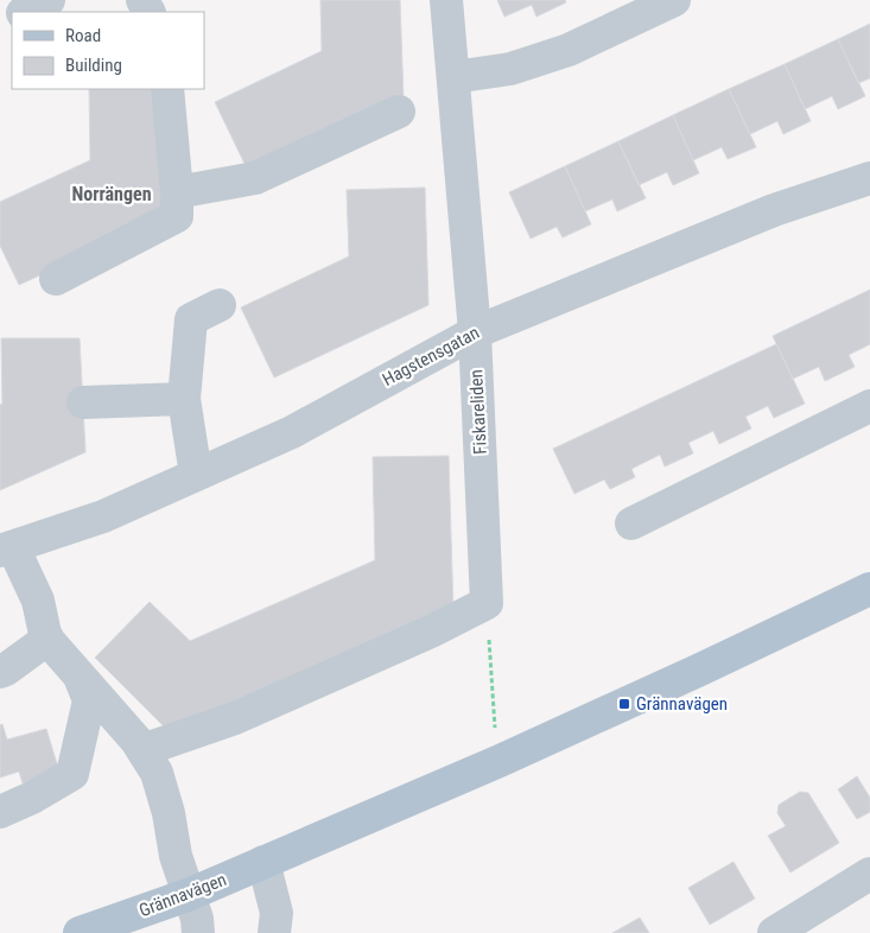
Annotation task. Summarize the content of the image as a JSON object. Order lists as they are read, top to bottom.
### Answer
{
  "streets": {
    "main road": ["Grännavägen"],
    "street": ["Hagstensgatan", "Fiskareliden"]
  },
  "crossings": [
    ["Hagstensgatan", "Fiskareliden"]
  ],
  "districts": ["Norrängen"],
  "places": {
    "transit": ["Grännavägen"]
  },
  "legend": ["Road", "Building"]
}
